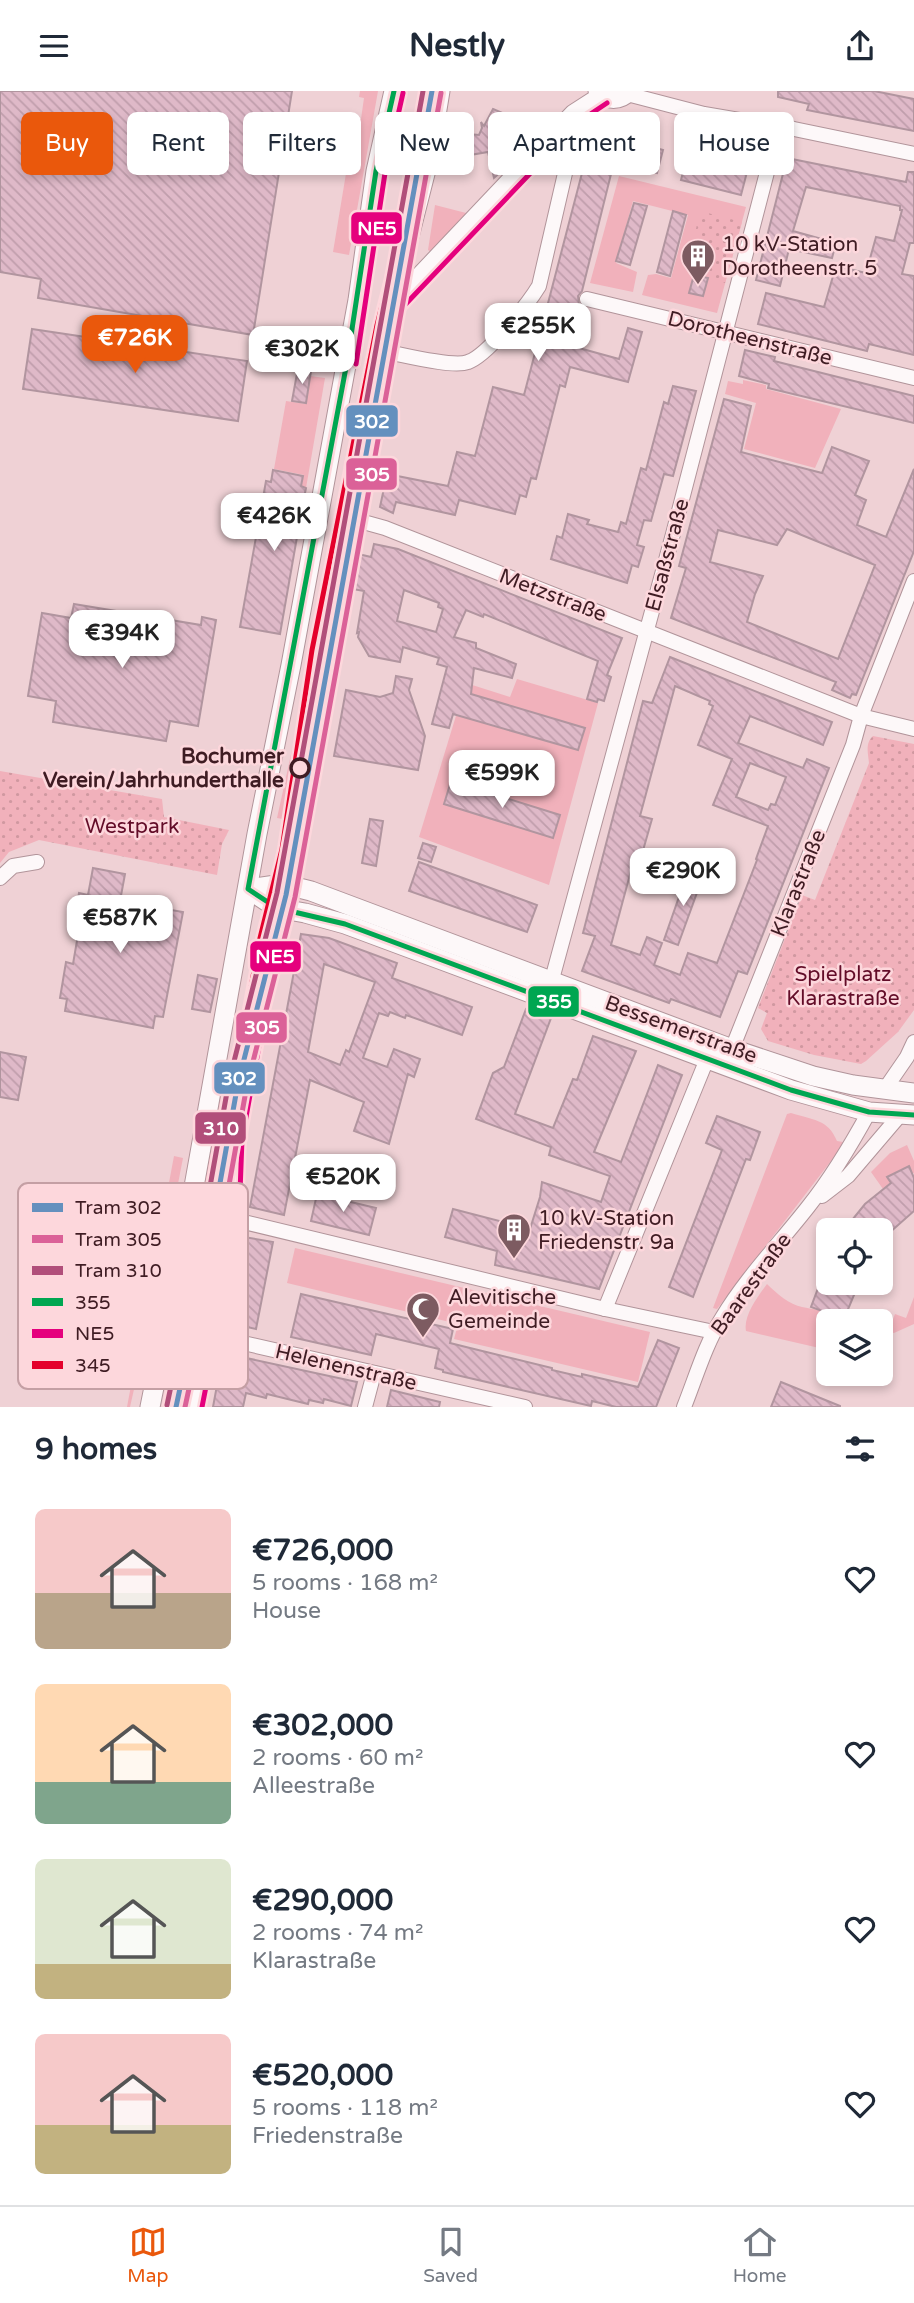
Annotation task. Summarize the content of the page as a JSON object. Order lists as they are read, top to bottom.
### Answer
{
  "streets": {
    "main road": ["Bessemerstraße"],
    "street": [
      "Dorotheenstraße",
      "Elsaßstraße",
      "Metzstraße",
      "Klarastraße",
      "Baarestraße",
      "Helenenstraße"
    ]
  },
  "crossings": [
    ["Dorotheenstraße", "Elsaßstraße"],
    ["Elsaßstraße", "Metzstraße"],
    ["Elsaßstraße", "Bessemerstraße"],
    ["Metzstraße", "Klarastraße"],
    ["Klarastraße", "Bessemerstraße"],
    ["Bessemerstraße", "Baarestraße"]
  ],
  "parks": ["Westpark", "Spielplatz Klarastraße"],
  "places": {
    "building": ["10 kV-Station Dorotheenstr. 5", "10 kV-Station Friedenstr. 9a"],
    "other": ["Bochumer Verein/Jahrhunderthalle"],
    "mosque": ["Alevitische Gemeinde"]
  },
  "lines": [
    "tram line 302",
    "tram line 310",
    "transit line 355",
    "transit line 345",
    "tram line 305",
    "transit line NE5"
  ],
  "legend": [
    "Tram 302",
    "Tram 305",
    "Tram 310",
    "355",
    "NE5",
    "345"
  ],
  "page": {
    "header": "Nestly",
    "chip": [
      "Buy",
      "Rent",
      "Filters",
      "New",
      "Apartment",
      "House"
    ],
    "price": [
      "€255K",
      "€726K",
      "€302K",
      "€426K",
      "€394K",
      "€599K",
      "€290K",
      "€587K",
      "€520K"
    ],
    "heading": "9 homes",
    "list": [
      {
        "name": "€726,000",
        "note": "5 rooms · 168 m² · House"
      },
      {
        "name": "€302,000",
        "note": "2 rooms · 60 m² · Alleestraße"
      },
      {
        "name": "€290,000",
        "note": "2 rooms · 74 m² · Klarastraße"
      },
      {
        "name": "€520,000",
        "note": "5 rooms · 118 m² · Friedenstraße"
      }
    ],
    "tabs": ["Map", "Saved", "Home"]
  }
}
